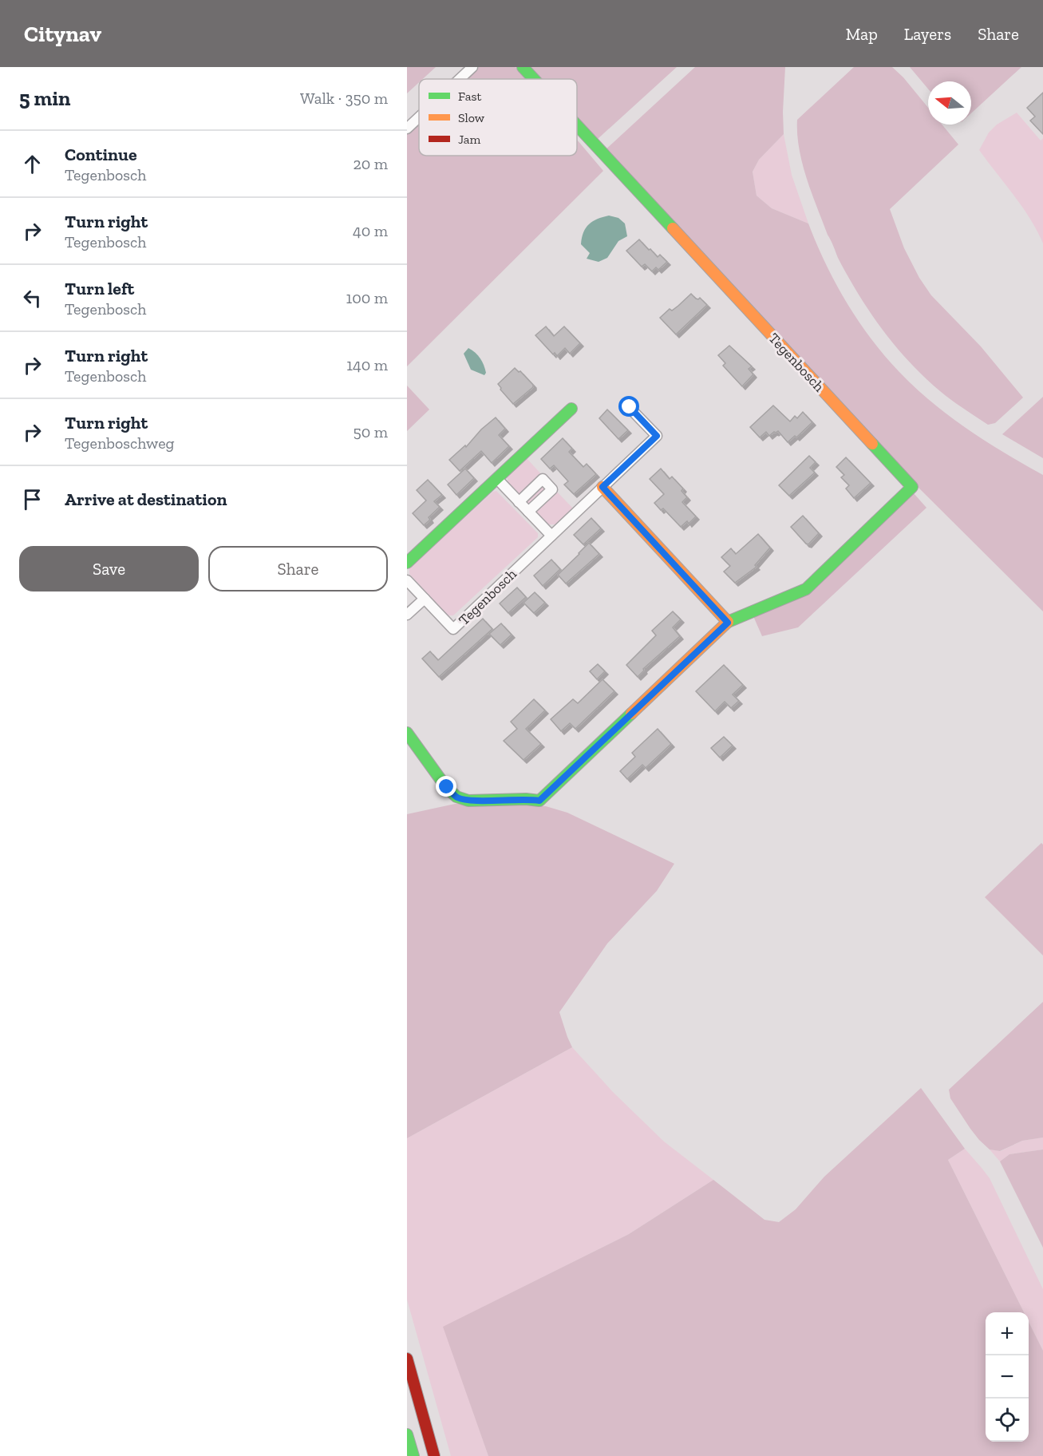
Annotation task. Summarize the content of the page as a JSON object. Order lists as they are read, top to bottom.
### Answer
{
  "streets": {
    "street": ["Tegenbosch"]
  },
  "legend": ["Fast", "Slow", "Jam"],
  "north": "left",
  "page": {
    "header": "Citynav",
    "nav": ["Map", "Layers", "Share"],
    "heading": ["5 min", "Walk · 350 m"],
    "list": [
      ["Continue", "Tegenbosch", "20 m"],
      ["Turn right", "Tegenbosch", "40 m"],
      ["Turn left", "Tegenbosch", "100 m"],
      ["Turn right", "Tegenbosch", "140 m"],
      ["Turn right", "Tegenboschweg", "50 m"],
      "Arrive at destination"
    ],
    "buttons": ["Save", "Share"],
    "map_buttons": ["+", "−"]
  }
}
